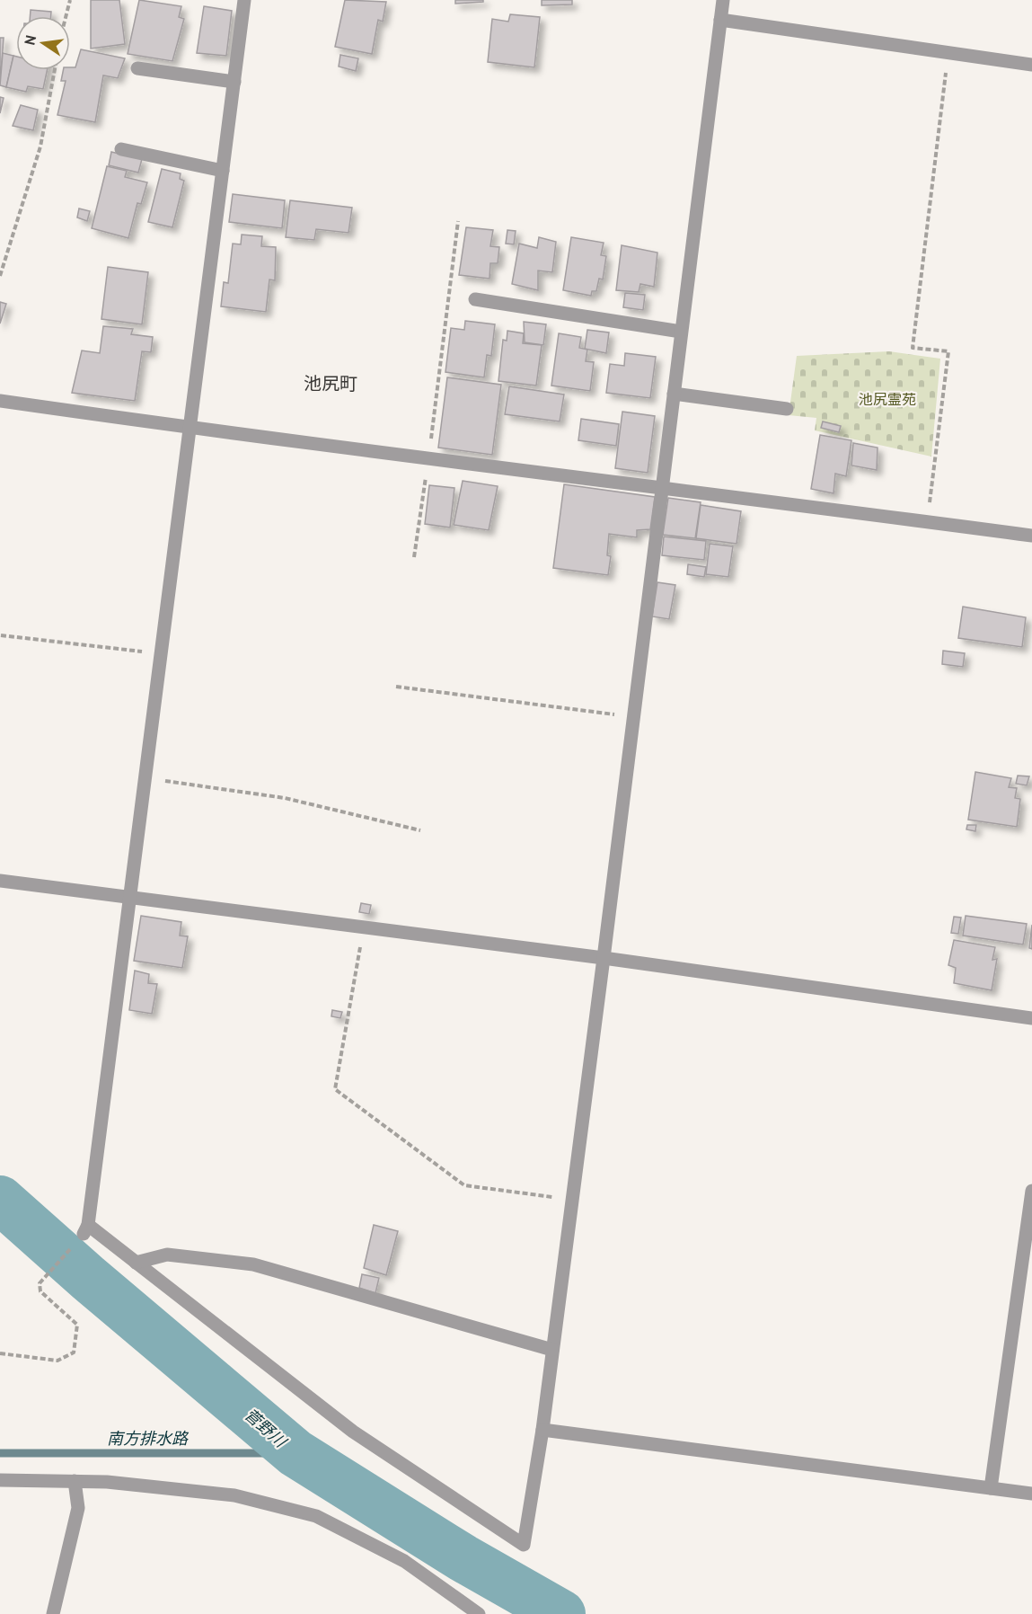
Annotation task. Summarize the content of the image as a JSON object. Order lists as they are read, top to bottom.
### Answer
{
  "districts": ["池尻町"],
  "water": ["菅野川", "南方排水路"],
  "parks": ["池尻霊苑"],
  "north": "left"
}
